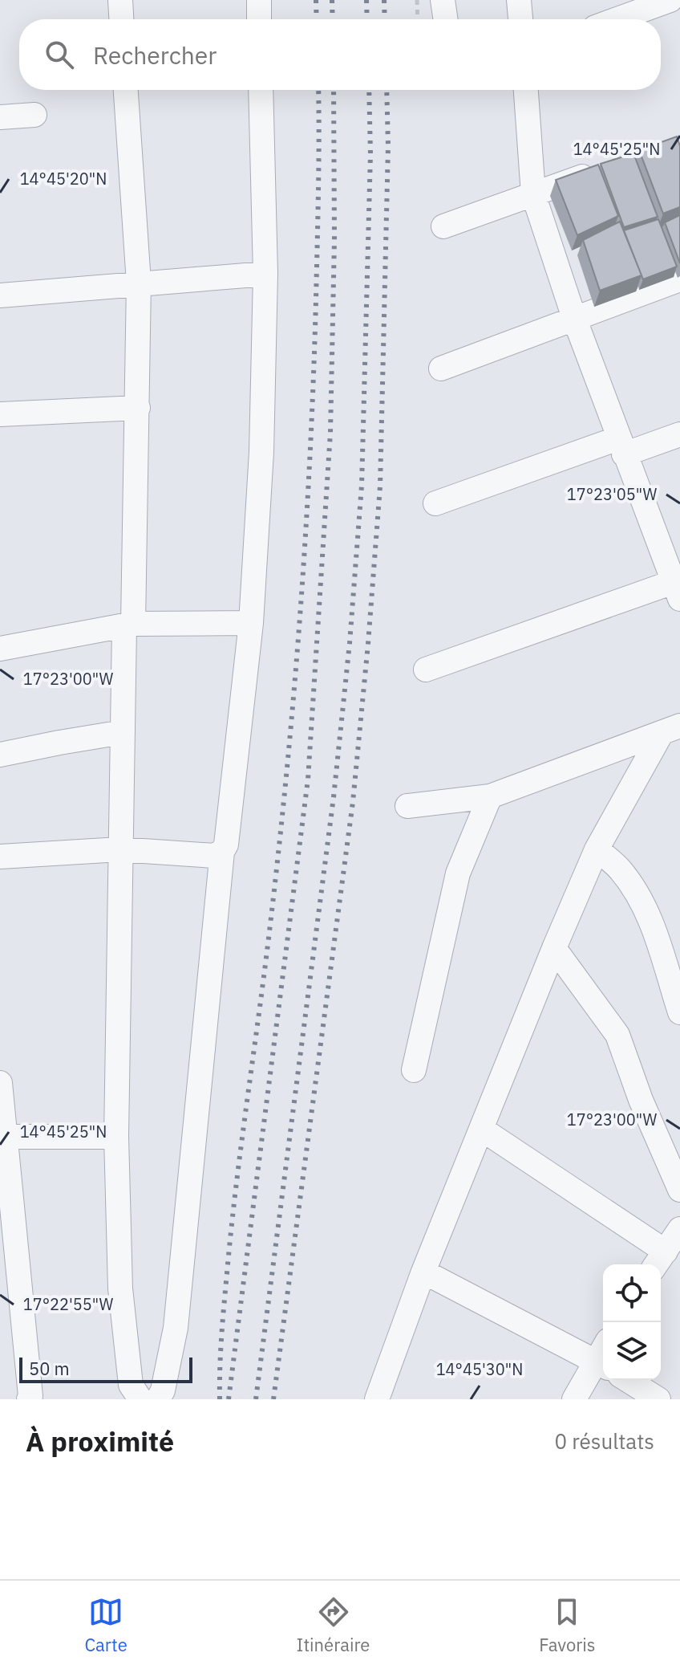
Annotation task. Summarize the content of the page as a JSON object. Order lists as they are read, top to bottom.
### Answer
{
  "scale_bar": "50 m",
  "page": {
    "search": "Rechercher",
    "scale": "50 m",
    "heading": ["À proximité", "0 résultats"],
    "nav": ["Carte", "Itinéraire", "Favoris"]
  },
  "coordinates": [
    "14°45'25\"N",
    "14°45'20\"N",
    "17°23'05\"W",
    "17°23'00\"W",
    "17°22'55\"W",
    "14°45'30\"N"
  ]
}
